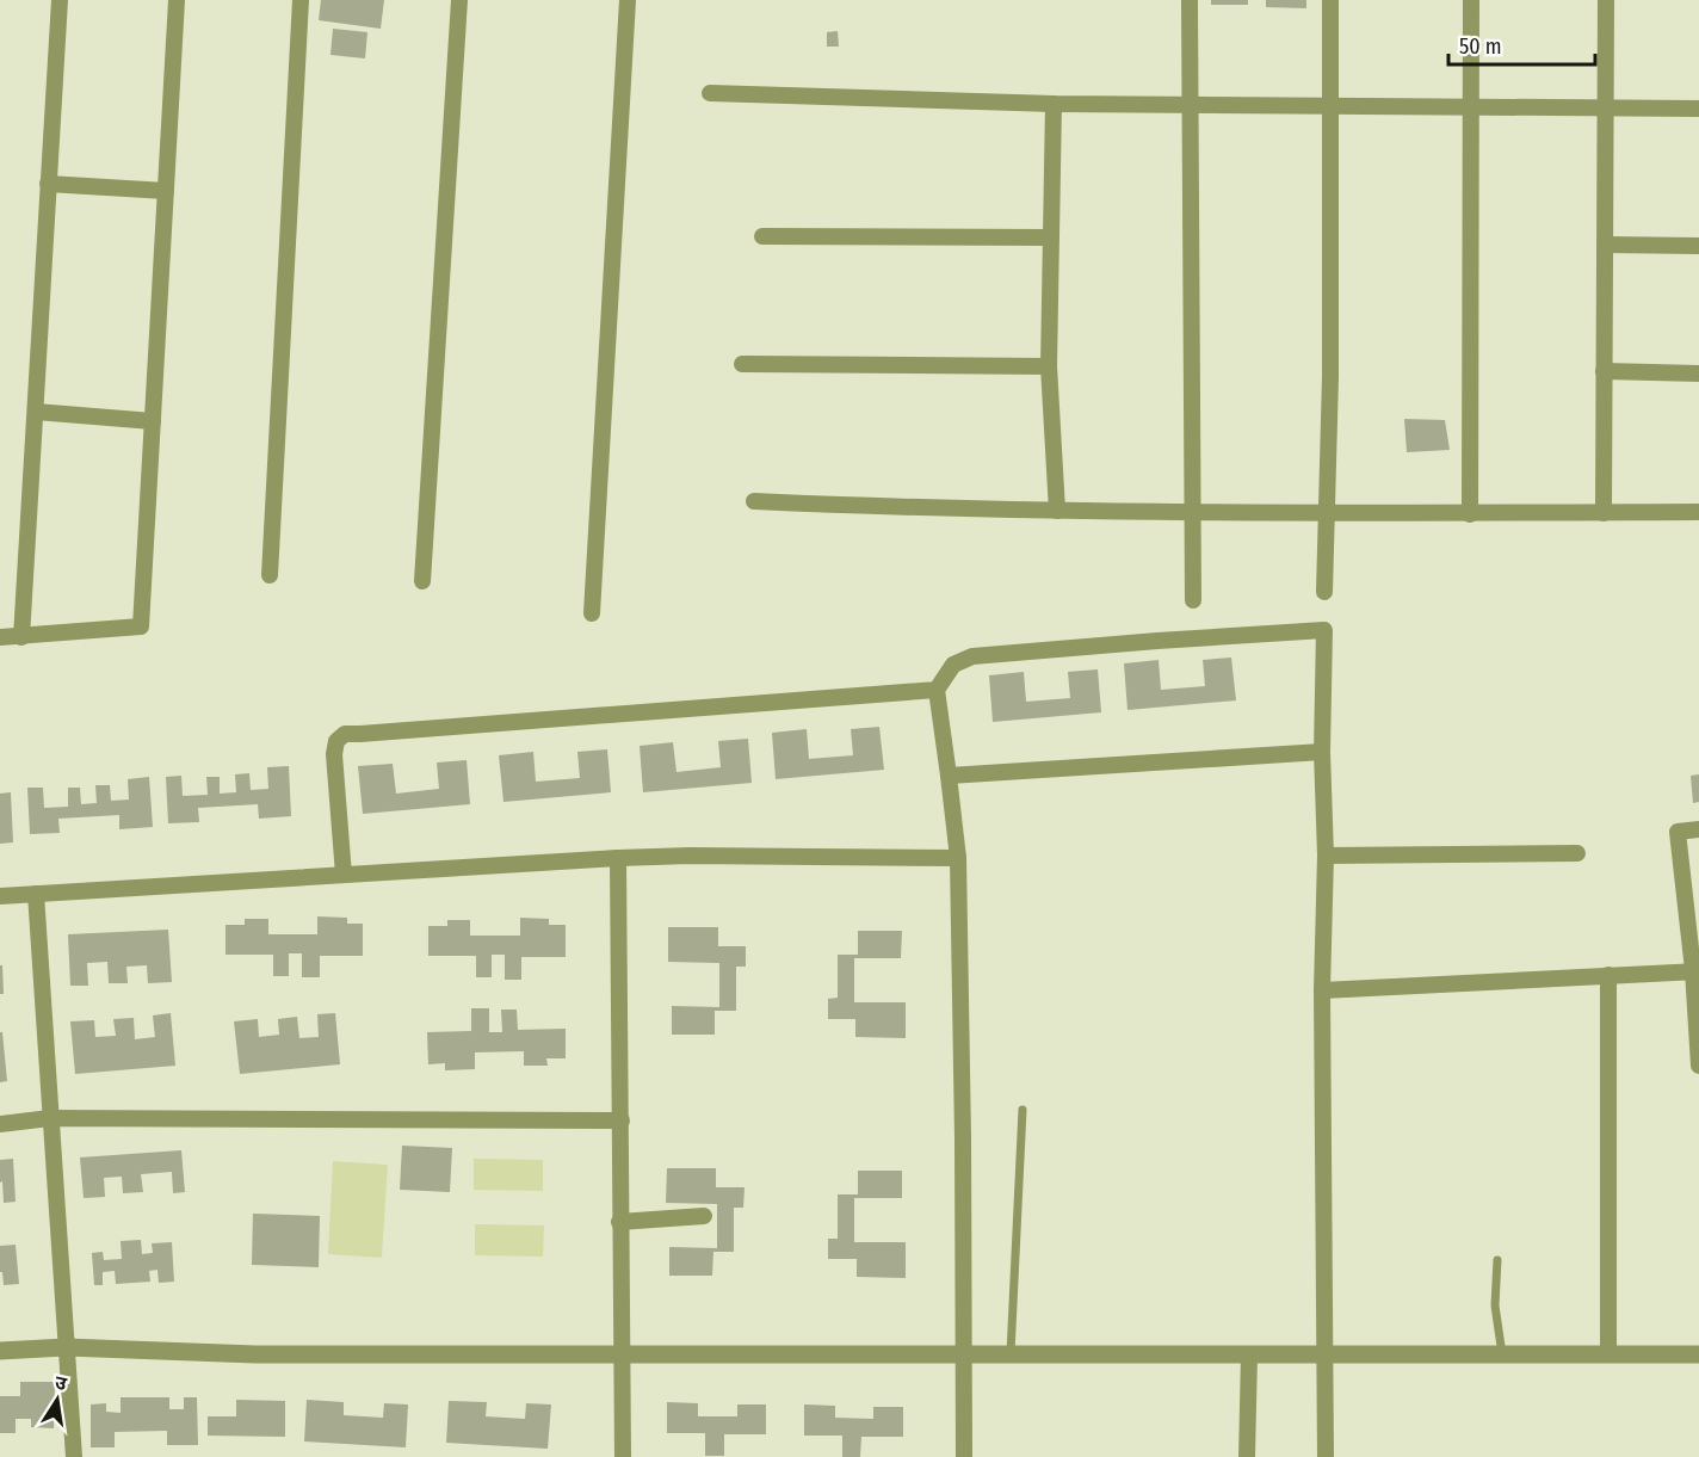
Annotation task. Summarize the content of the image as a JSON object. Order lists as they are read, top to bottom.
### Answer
{
  "scale_bar": "50 m",
  "north": "top"
}
